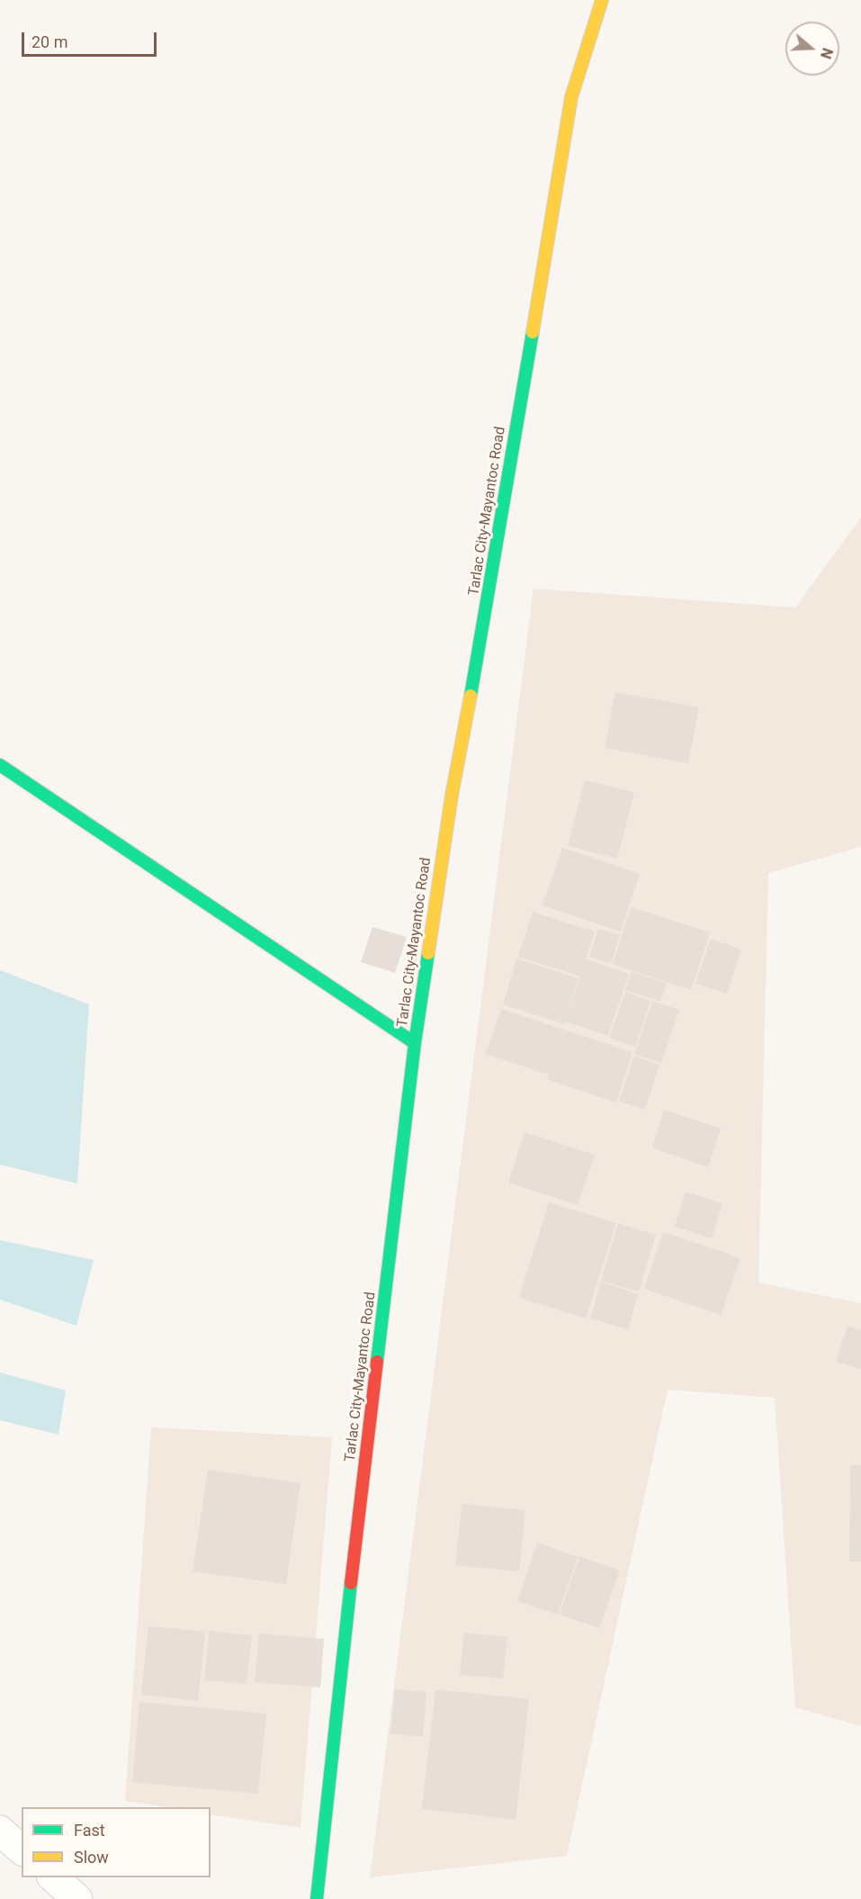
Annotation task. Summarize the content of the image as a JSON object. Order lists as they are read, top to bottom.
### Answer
{
  "streets": {
    "main road": ["Tarlac City-Mayantoc Road"]
  },
  "legend": ["Fast", "Slow"],
  "scale_bar": "20 m",
  "north": "right"
}
